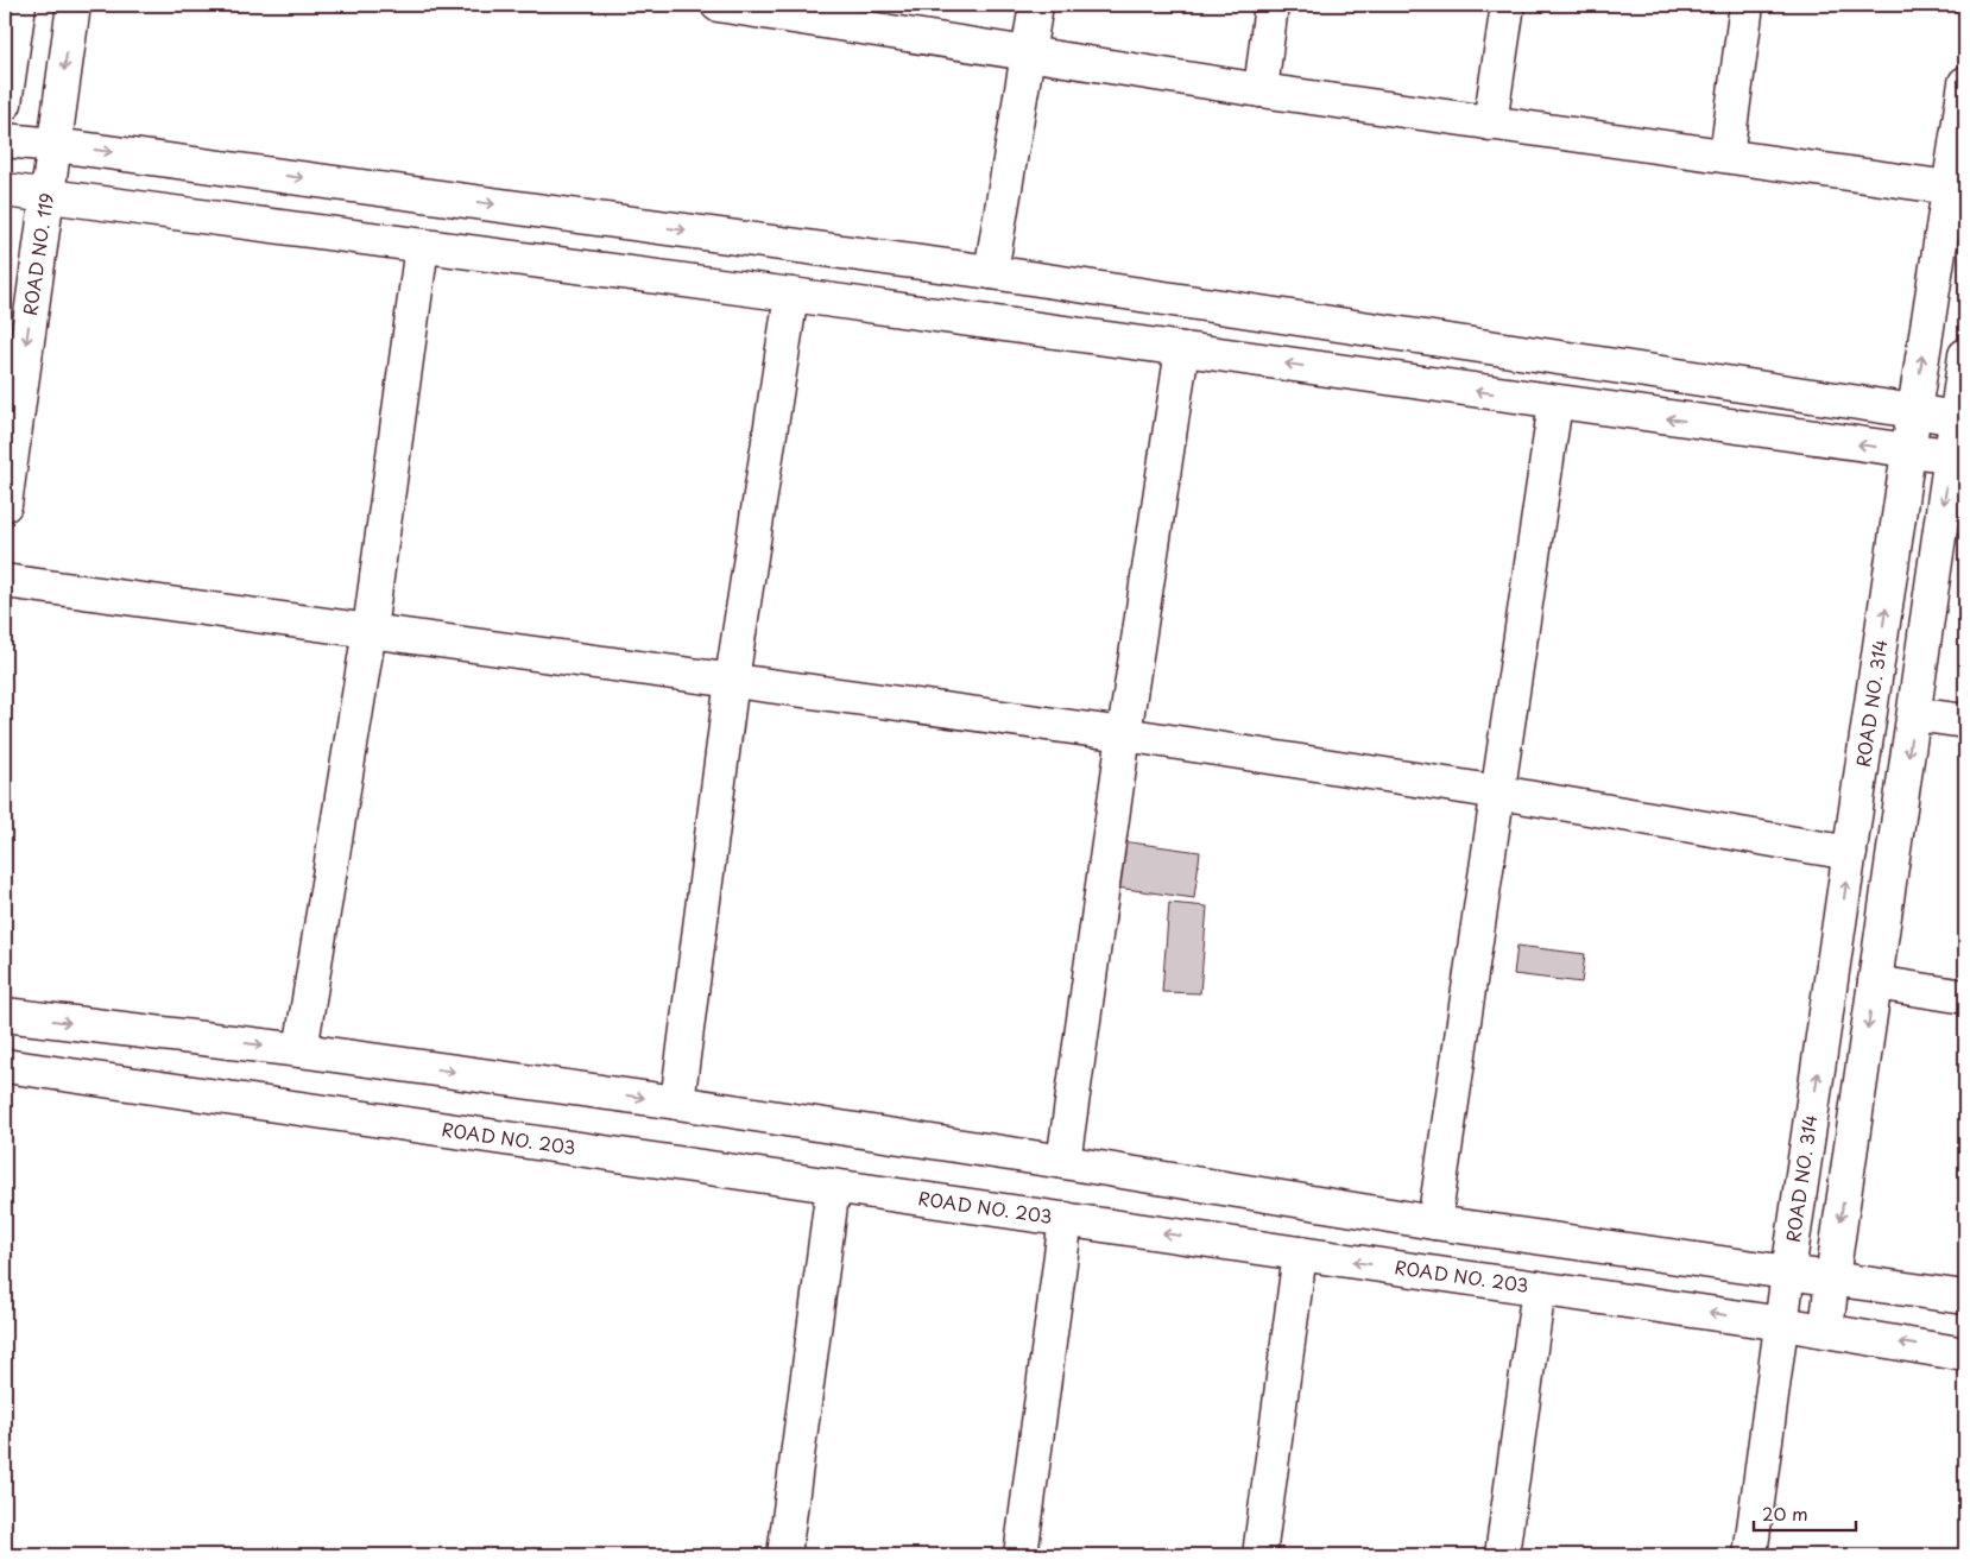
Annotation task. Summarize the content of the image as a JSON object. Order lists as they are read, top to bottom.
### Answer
{
  "streets": {
    "street": ["ROAD NO. 119", "ROAD NO. 314", "ROAD NO. 203"]
  },
  "crossings": [
    ["ROAD NO. 314", "ROAD NO. 203"]
  ],
  "one_way": ["ROAD NO. 119"],
  "scale_bar": "20 m"
}
